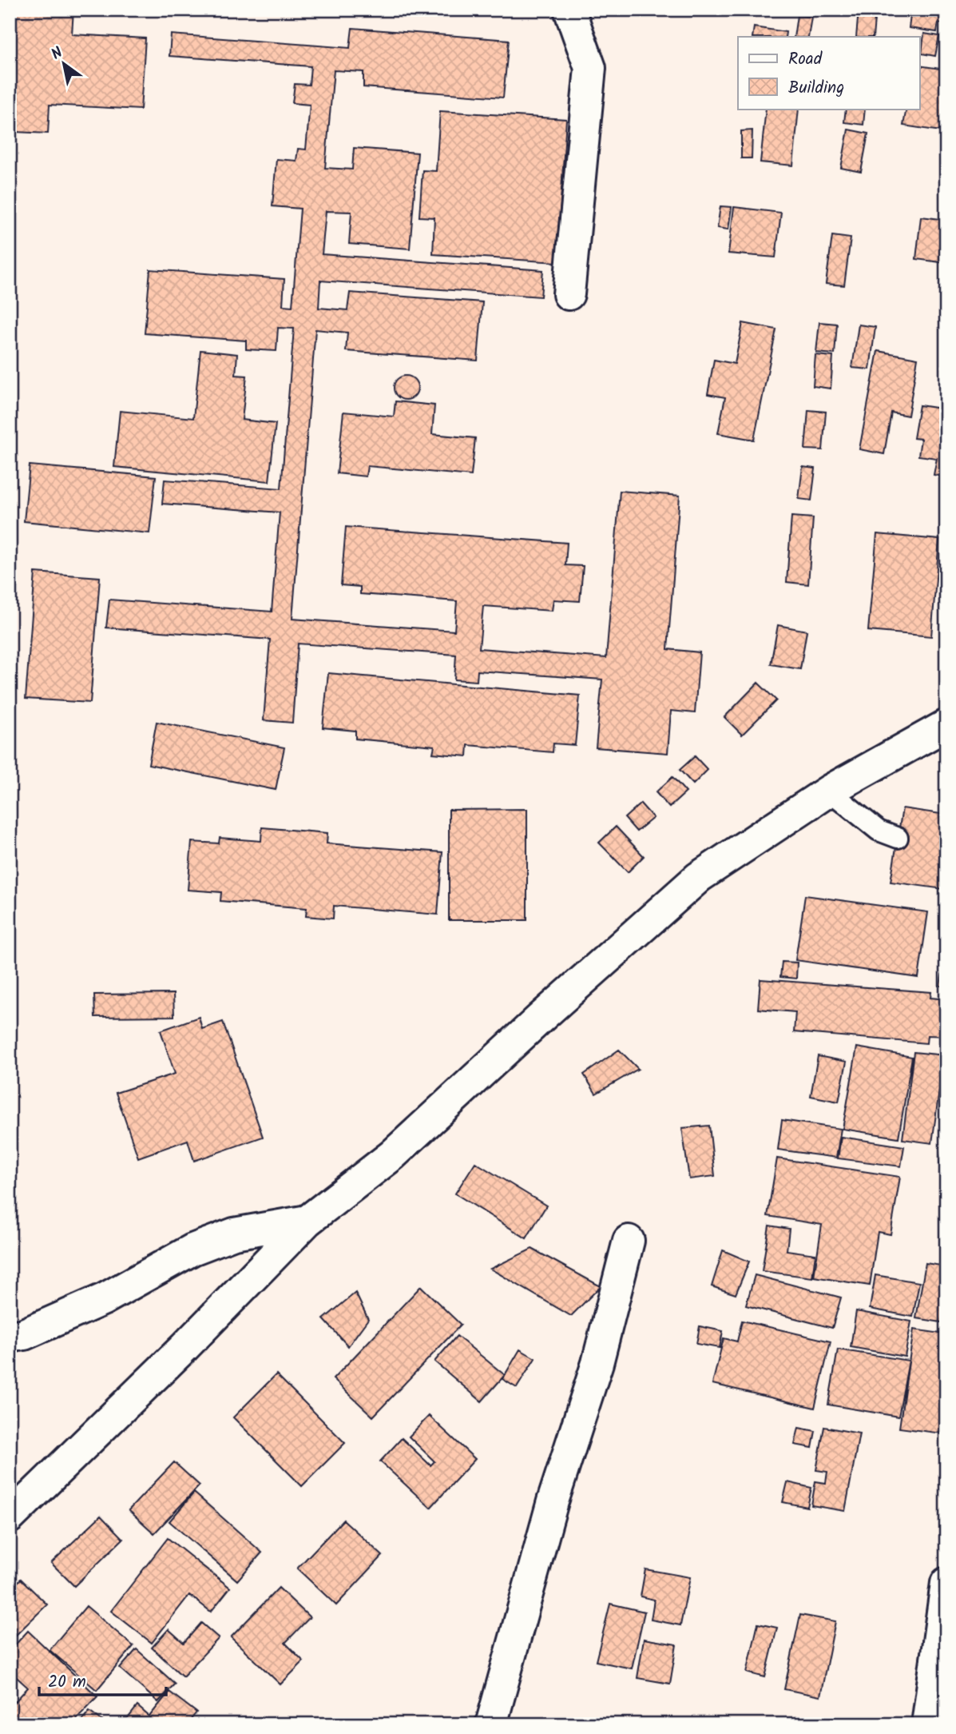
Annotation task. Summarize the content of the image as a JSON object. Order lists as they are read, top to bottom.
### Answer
{
  "legend": ["Road", "Building"],
  "scale_bar": "20 m",
  "north": "top left"
}
